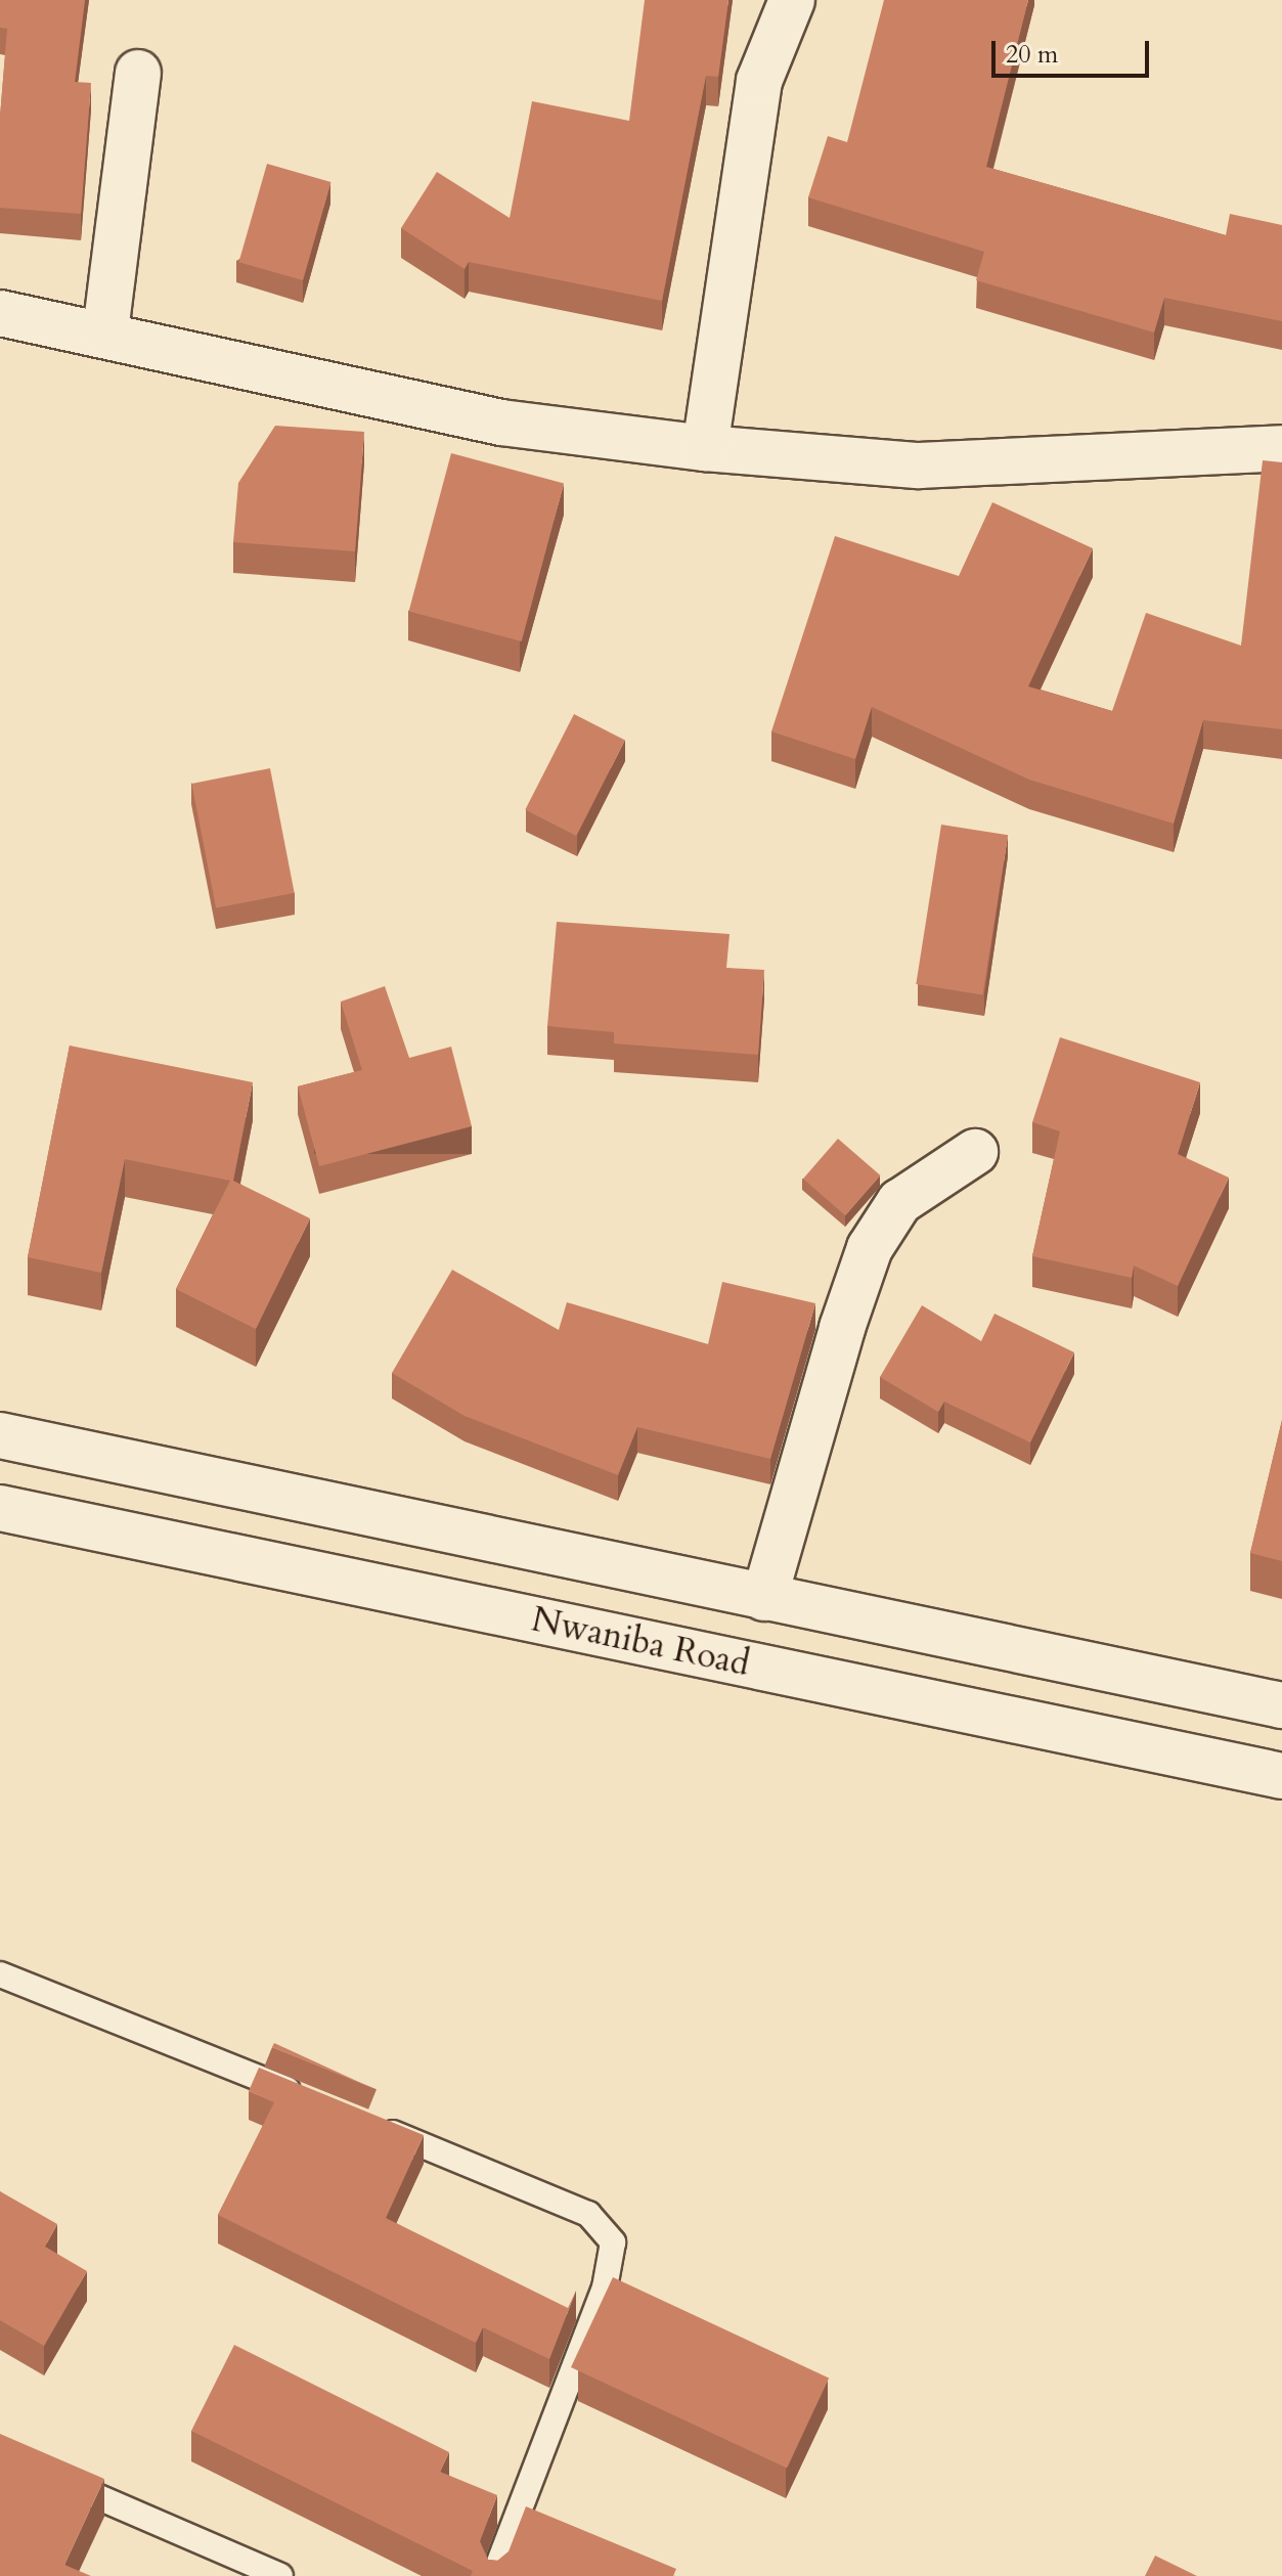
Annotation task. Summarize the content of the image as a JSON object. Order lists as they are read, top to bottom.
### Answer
{
  "streets": {
    "main road": ["Nwaniba Road"]
  },
  "scale_bar": "20 m"
}
